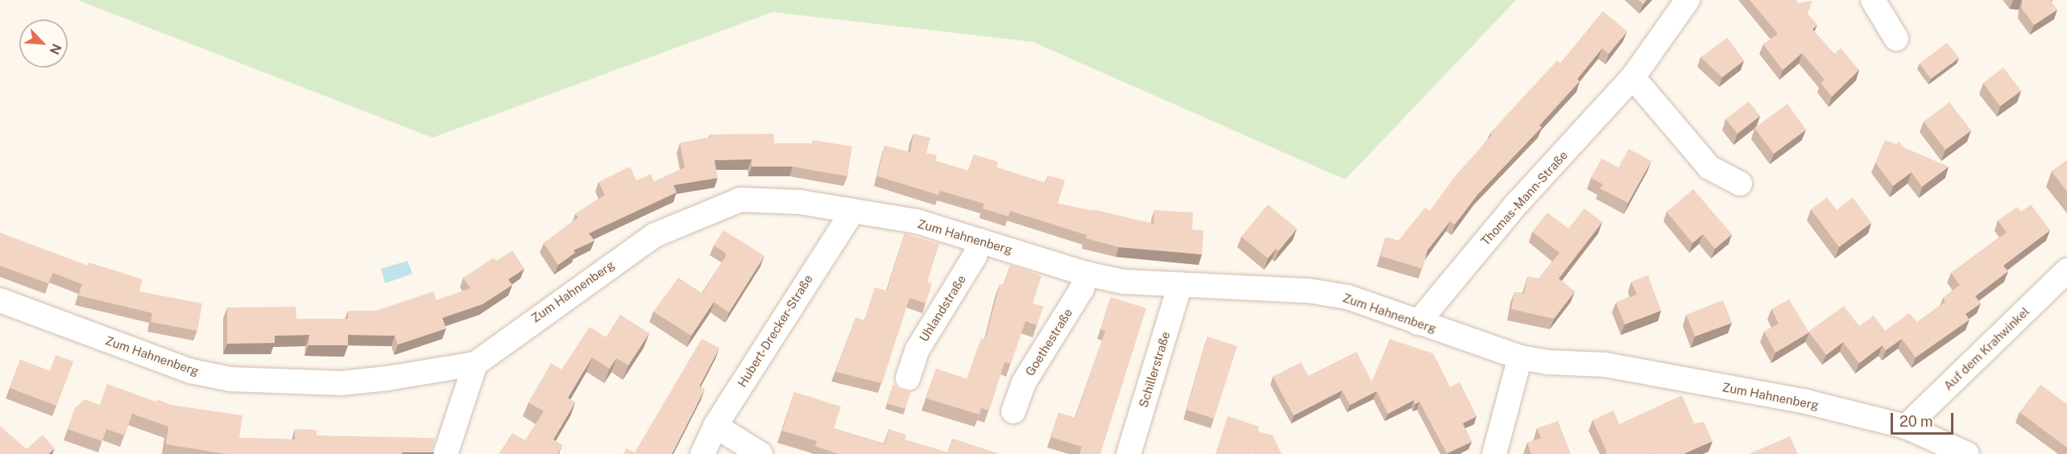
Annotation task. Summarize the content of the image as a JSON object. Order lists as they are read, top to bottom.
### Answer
{
  "streets": {
    "street": [
      "Thomas-Mann-Straße",
      "Zum Hahnenberg",
      "Uhlandstraße",
      "Hubert-Drecker-Straße",
      "Goethestraße",
      "Auf dem Krahwinkel",
      "Schillerstraße"
    ]
  },
  "crossings": [
    ["Thomas-Mann-Straße", "Zum Hahnenberg"],
    ["Zum Hahnenberg", "Uhlandstraße"],
    ["Zum Hahnenberg", "Hubert-Drecker-Straße"],
    ["Zum Hahnenberg", "Goethestraße"],
    ["Zum Hahnenberg", "Auf dem Krahwinkel"],
    ["Zum Hahnenberg", "Schillerstraße"]
  ],
  "scale_bar": "20 m",
  "north": "bottom right"
}
